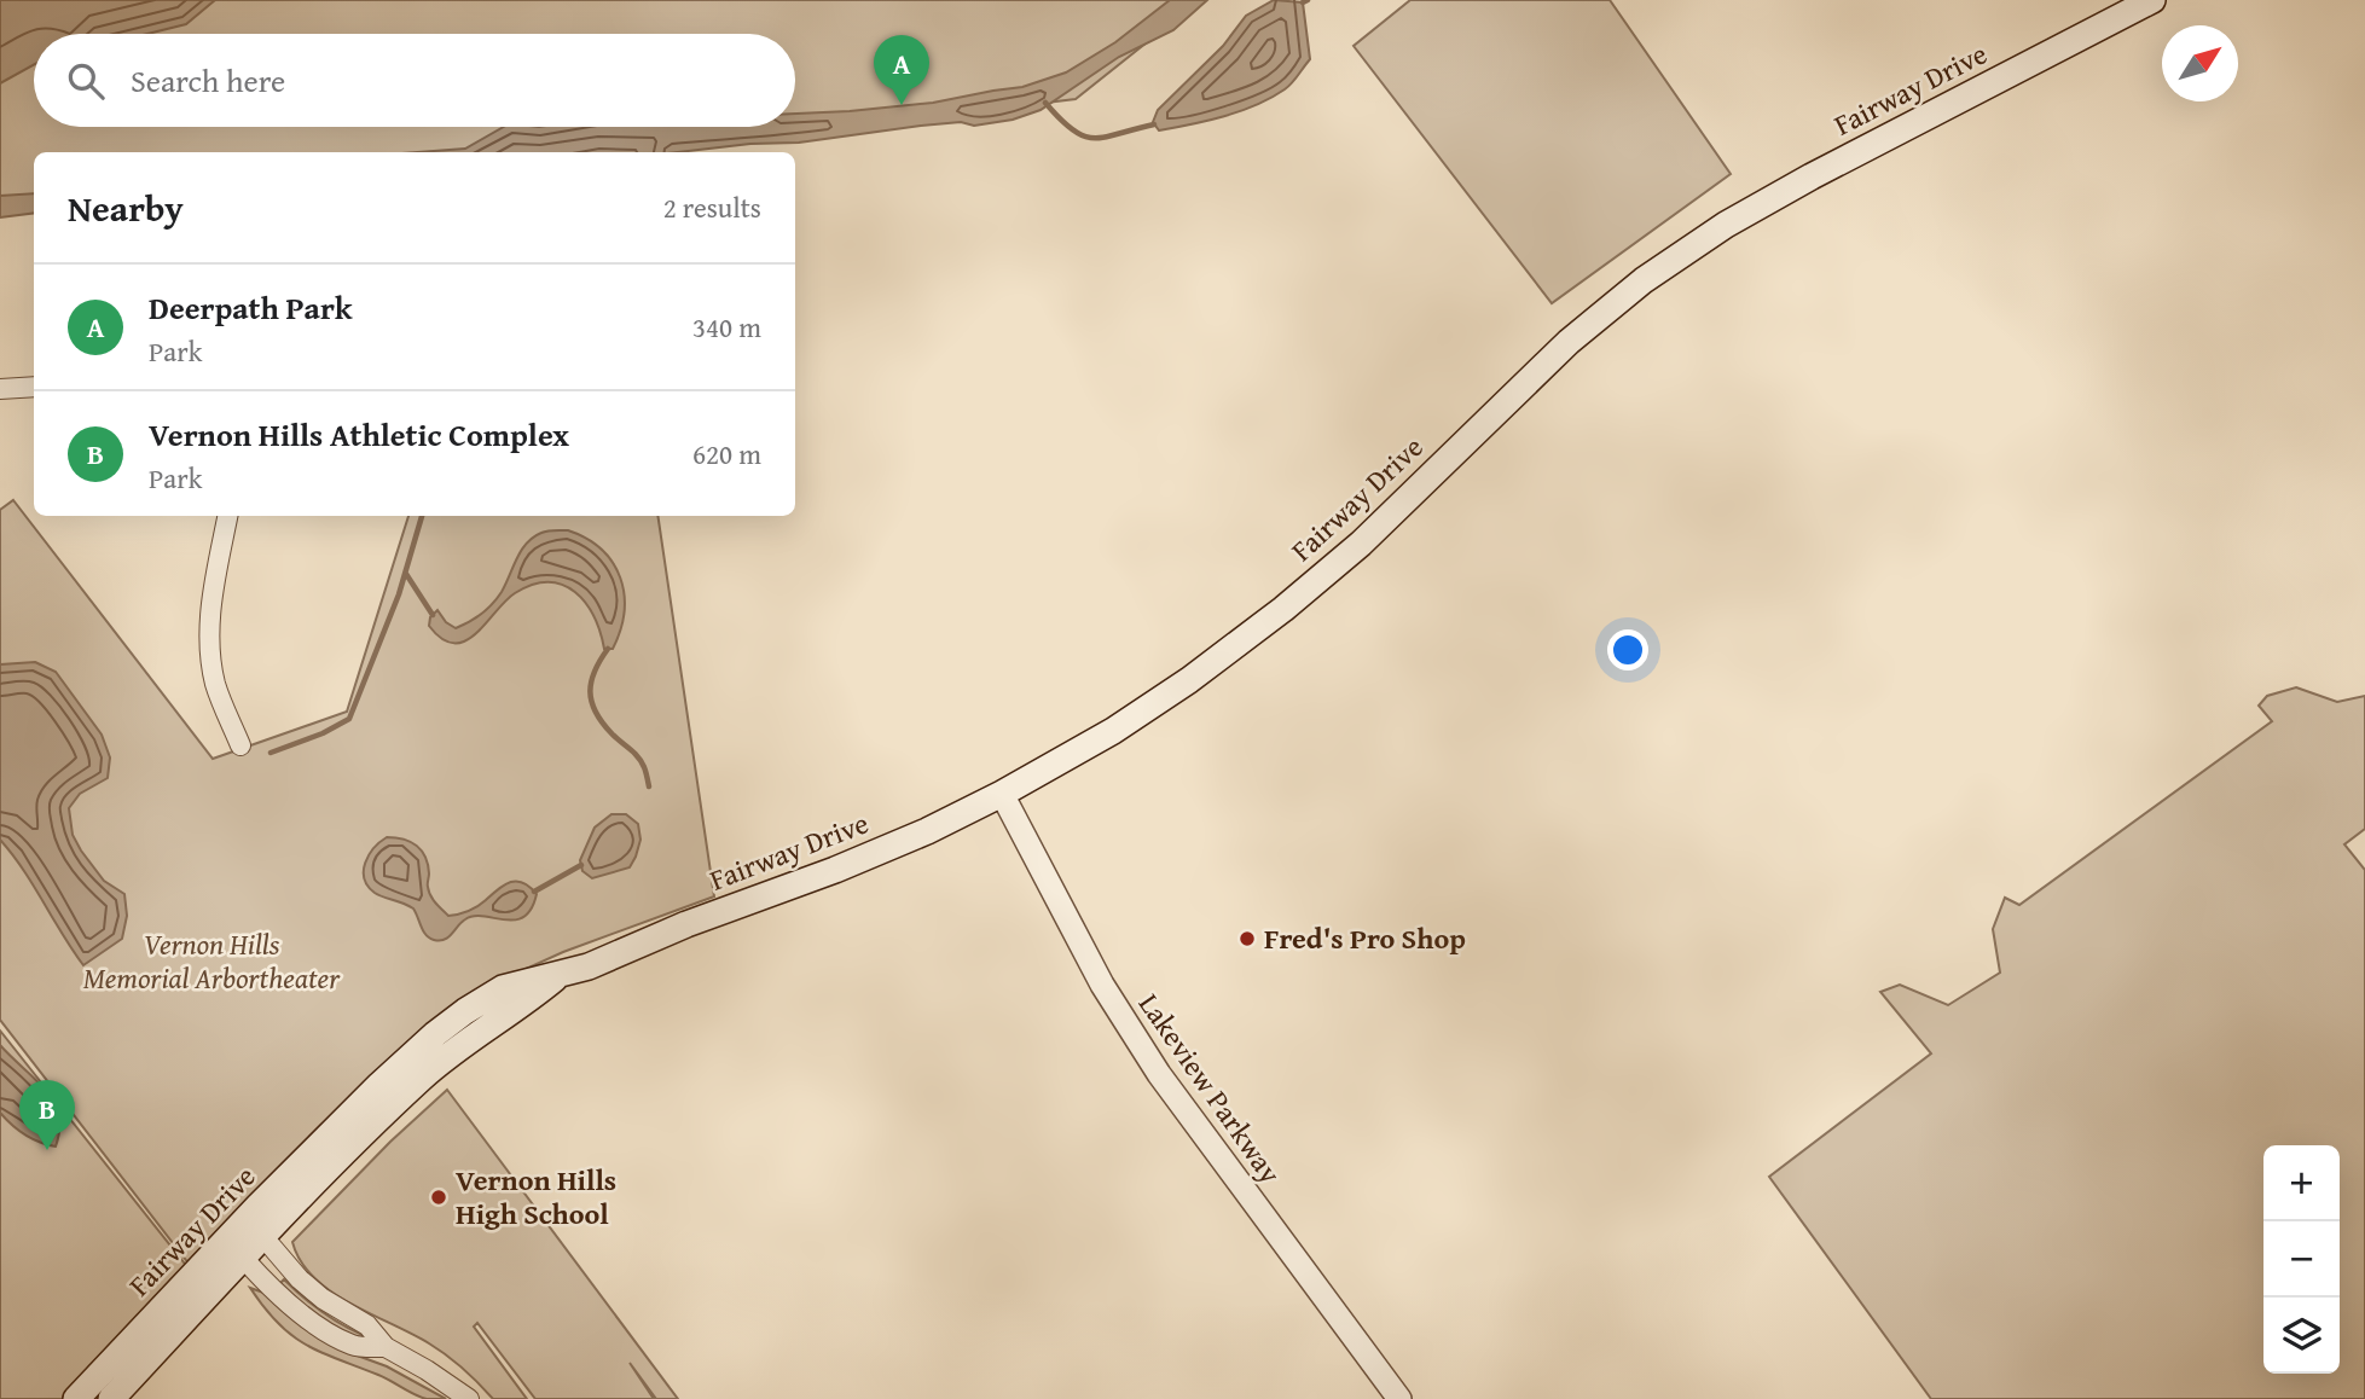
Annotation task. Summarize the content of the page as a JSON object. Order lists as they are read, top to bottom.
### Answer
{
  "streets": {
    "main road": ["Fairway Drive"],
    "street": ["Lakeview Parkway"]
  },
  "crossings": [
    ["Fairway Drive", "Lakeview Parkway"]
  ],
  "parks": ["Vernon Hills Memorial Arbortheater"],
  "places": ["Fred's Pro Shop", "Vernon Hills High School"],
  "north": "top right",
  "page": {
    "search": "Search here",
    "pins": ["A", "B"],
    "heading": ["Nearby", "2 results"],
    "list": [
      {
        "mark": "A",
        "name": "Deerpath Park",
        "note": "Park",
        "value": "340 m"
      },
      {
        "mark": "B",
        "name": "Vernon Hills Athletic Complex",
        "note": "Park",
        "value": "620 m"
      }
    ],
    "map_buttons": ["+", "−"]
  }
}
